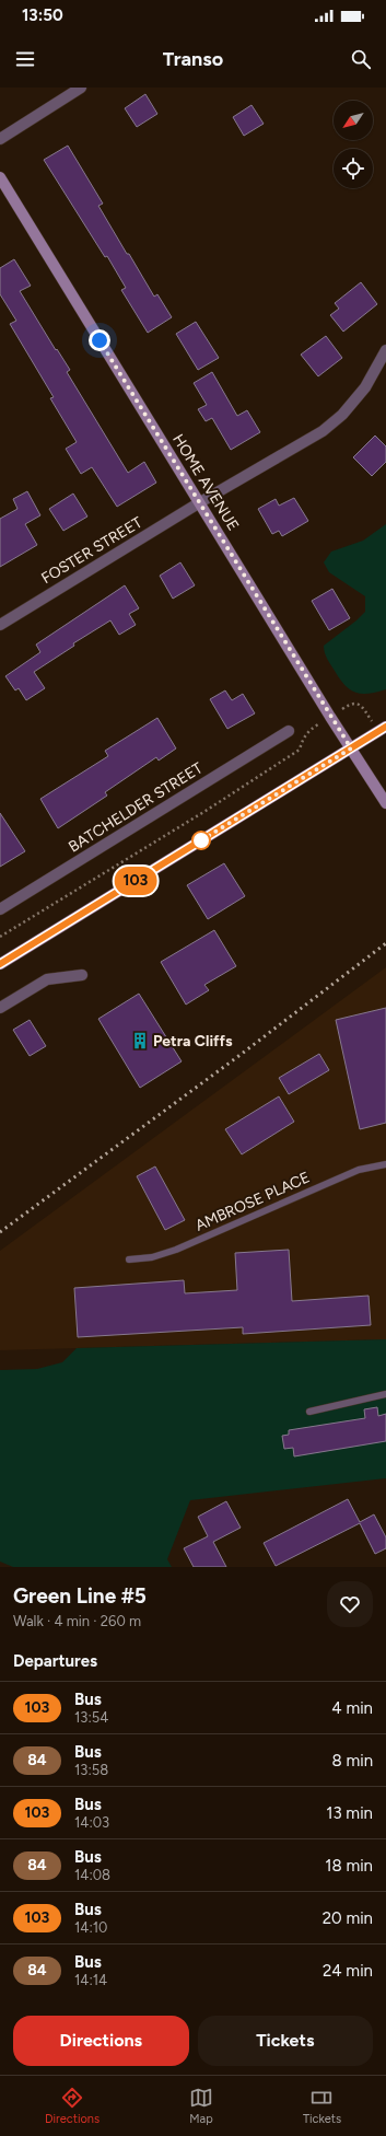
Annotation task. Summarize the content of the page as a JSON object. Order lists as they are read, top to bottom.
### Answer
{
  "streets": {
    "main road": ["HOME AVENUE"],
    "street": ["FOSTER STREET", "BATCHELDER STREET"],
    "lane": ["AMBROSE PLACE"]
  },
  "crossings": [
    ["HOME AVENUE", "FOSTER STREET"]
  ],
  "places": {
    "building": ["Petra Cliffs"]
  },
  "lines": ["bus line 103"],
  "north": "bottom left",
  "page": {
    "status": "13:50",
    "header": "Transo",
    "on_map": "103",
    "heading": [
      ["Green Line #5", "Walk · 4 min · 260 m"],
      "Departures"
    ],
    "list": [
      {
        "mark": "103",
        "name": "Bus",
        "note": "13:54",
        "value": "4 min"
      },
      {
        "mark": "84",
        "name": "Bus",
        "note": "13:58",
        "value": "8 min"
      },
      {
        "mark": "103",
        "name": "Bus",
        "note": "14:03",
        "value": "13 min"
      },
      {
        "mark": "84",
        "name": "Bus",
        "note": "14:08",
        "value": "18 min"
      },
      {
        "mark": "103",
        "name": "Bus",
        "note": "14:10",
        "value": "20 min"
      },
      {
        "mark": "84",
        "name": "Bus",
        "note": "14:14",
        "value": "24 min"
      }
    ],
    "buttons": ["Directions", "Tickets"],
    "tabs": ["Directions", "Map", "Tickets"]
  }
}
